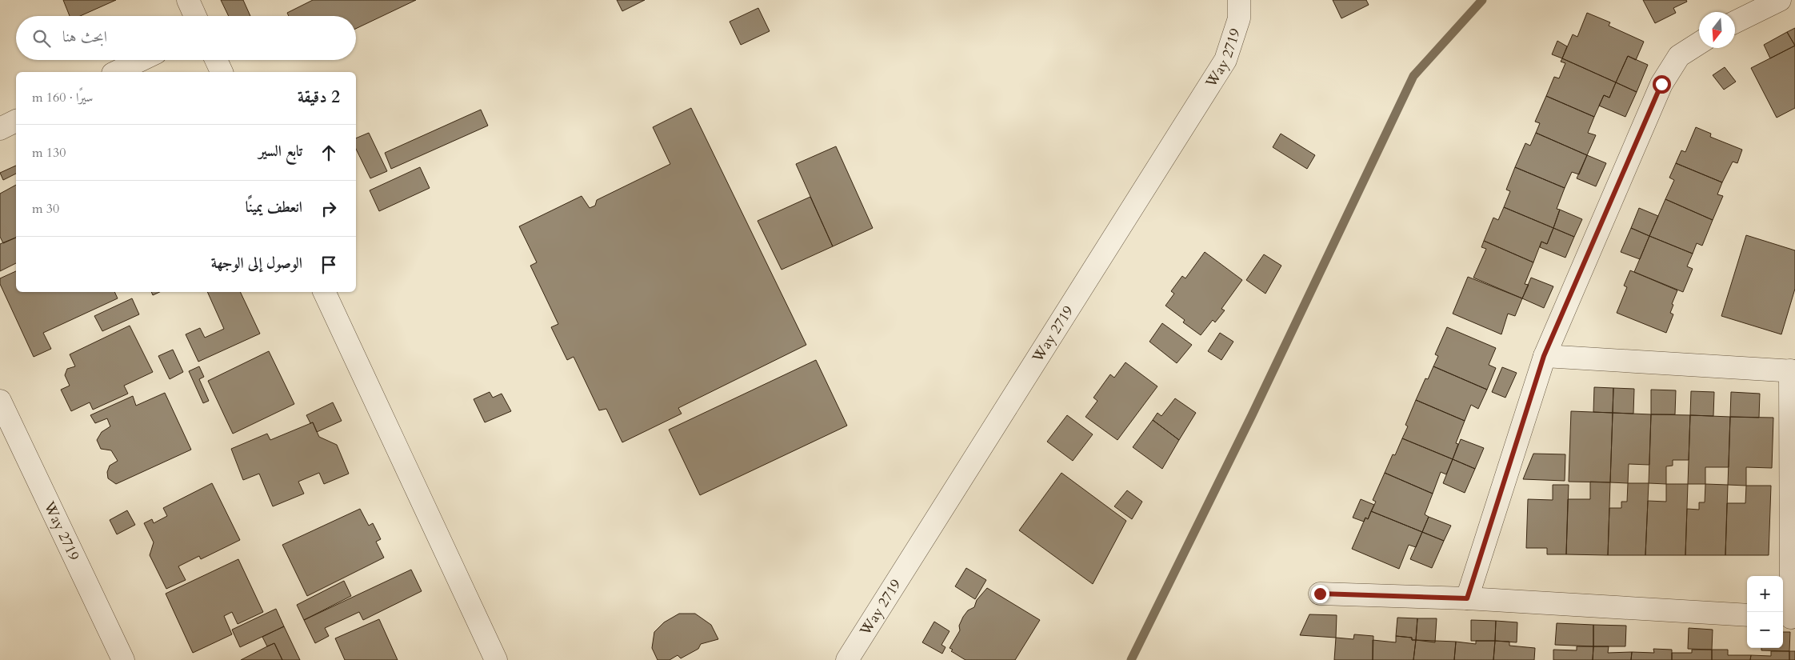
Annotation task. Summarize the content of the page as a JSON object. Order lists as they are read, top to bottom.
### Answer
{
  "streets": {
    "street": ["Way 2719"]
  },
  "north": "bottom",
  "page": {
    "search": "ابحث هنا",
    "heading": ["2 دقيقة", "سيرًا · 160 m"],
    "list": [
      ["تابع السير", "130 m"],
      ["انعطف يمينًا", "30 m"],
      "الوصول إلى الوجهة"
    ],
    "map_buttons": ["+", "−"]
  }
}
